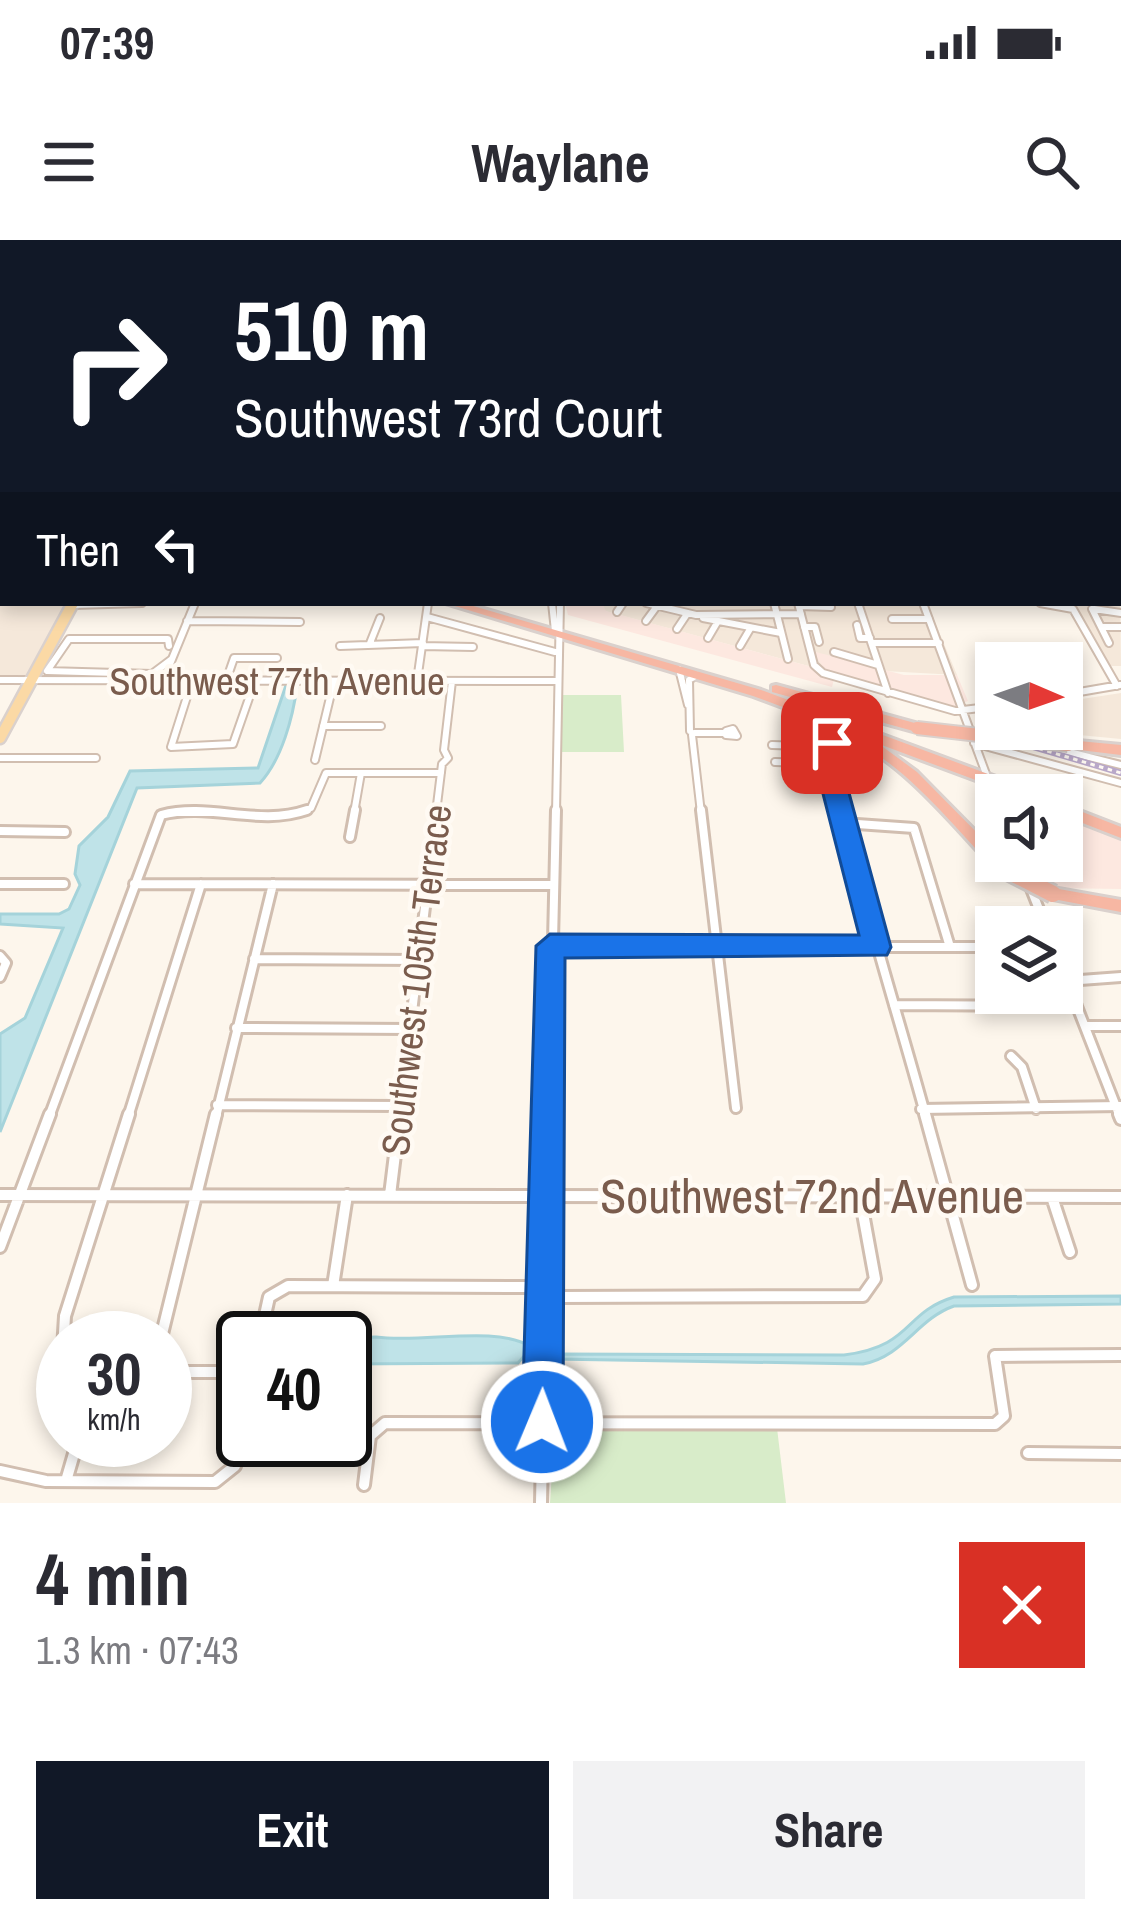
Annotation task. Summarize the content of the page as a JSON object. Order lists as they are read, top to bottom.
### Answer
{
  "streets": {
    "street": ["Southwest 77th Avenue", "Southwest 105th Terrace", "Southwest 72nd Avenue"]
  },
  "crossings": [
    ["Southwest 77th Avenue", "Southwest 105th Terrace"],
    ["Southwest 105th Terrace", "Southwest 72nd Avenue"]
  ],
  "north": "right",
  "page": {
    "status": "07:39",
    "header": "Waylane",
    "turn": ["510 m", "Southwest 73rd Court"],
    "then": "Then",
    "speed": "30 km/h",
    "limit": "40",
    "heading": ["4 min", "1.3 km · 07:43"],
    "buttons": ["Exit", "Share"]
  }
}
